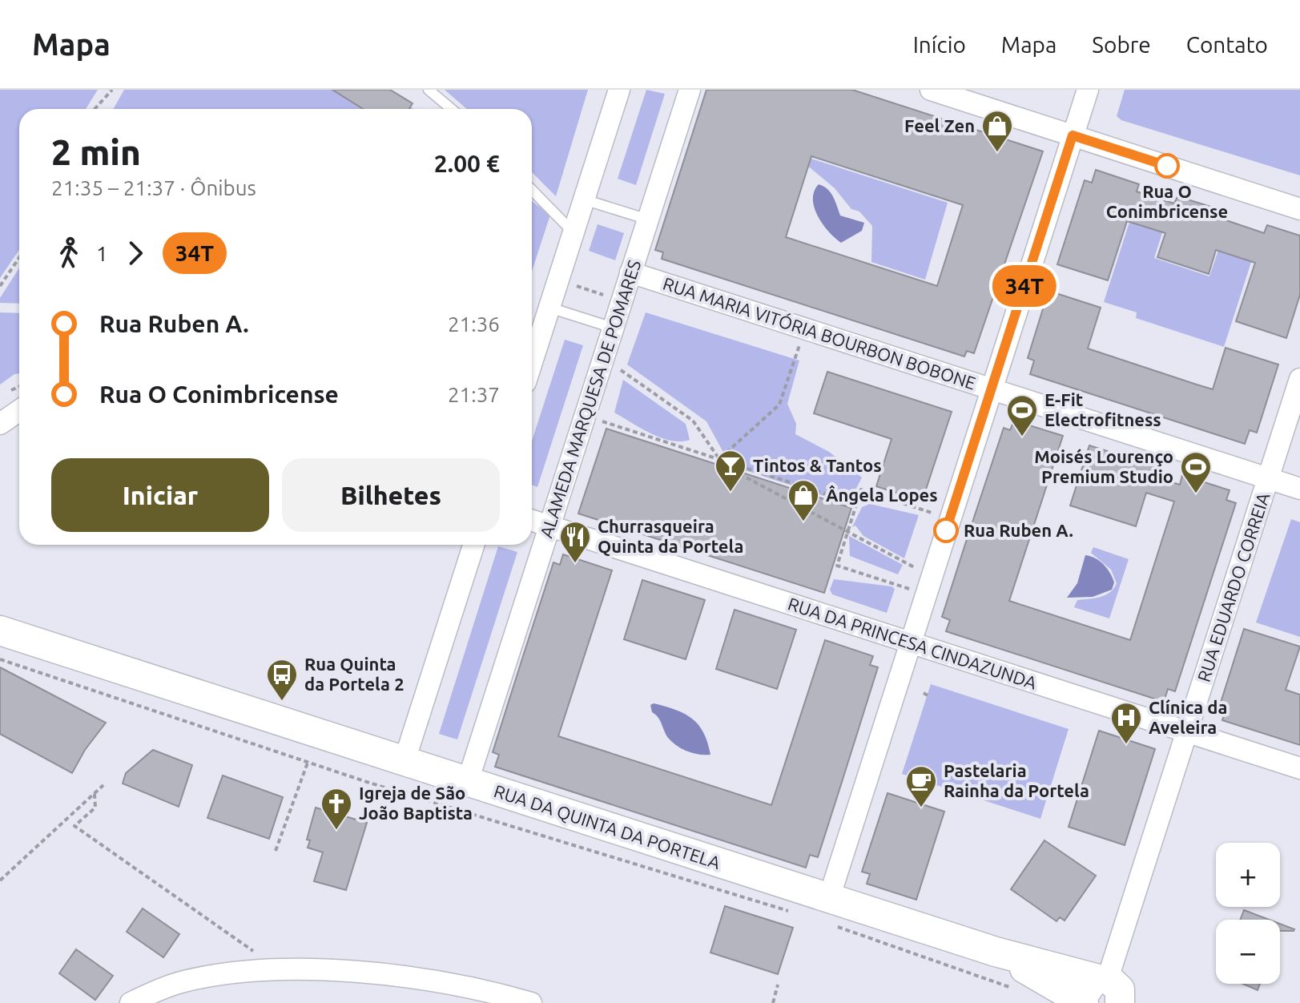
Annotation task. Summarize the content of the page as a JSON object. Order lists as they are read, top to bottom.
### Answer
{
  "streets": {
    "street": [
      "RUA MARIA VITÓRIA BOURBON BOBONE",
      "ALAMEDA MARQUESA DE POMARES",
      "RUA EDUARDO CORREIA",
      "RUA DA PRINCESA CINDAZUNDA",
      "RUA DA QUINTA DA PORTELA"
    ]
  },
  "crossings": [
    ["RUA MARIA VITÓRIA BOURBON BOBONE", "ALAMEDA MARQUESA DE POMARES"],
    ["RUA MARIA VITÓRIA BOURBON BOBONE", "RUA EDUARDO CORREIA"],
    ["ALAMEDA MARQUESA DE POMARES", "RUA DA PRINCESA CINDAZUNDA"],
    ["ALAMEDA MARQUESA DE POMARES", "RUA DA QUINTA DA PORTELA"],
    ["RUA EDUARDO CORREIA", "RUA DA PRINCESA CINDAZUNDA"],
    ["RUA EDUARDO CORREIA", "RUA DA QUINTA DA PORTELA"]
  ],
  "places": {
    "shop": ["Feel Zen", "Ângela Lopes"],
    "other": ["Rua O Conimbricense", "Rua Ruben A."],
    "sports": ["E-Fit Electrofitness", "Moisés Lourenço Premium Studio"],
    "bar": ["Tintos & Tantos"],
    "restaurant": ["Churrasqueira Quinta da Portela"],
    "bus stop": ["Rua Quinta da Portela 2"],
    "hospital": ["Clínica da Aveleira"],
    "cafe": ["Pastelaria Rainha da Portela"],
    "church": ["Igreja de São João Baptista"]
  },
  "lines": ["bus line 34T"],
  "page": {
    "header": "Mapa",
    "nav": [
      "Início",
      "Mapa",
      "Sobre",
      "Contato"
    ],
    "on_map": "34T",
    "heading": ["2 min", "21:35 – 21:37 · Ônibus", "2.00 €"],
    "legs": ["1", "34T"],
    "list": [
      {
        "name": "Rua Ruben A.",
        "value": "21:36"
      },
      {
        "name": "Rua O Conimbricense",
        "value": "21:37"
      }
    ],
    "buttons": ["Iniciar", "Bilhetes"],
    "map_buttons": ["+", "−"]
  }
}
